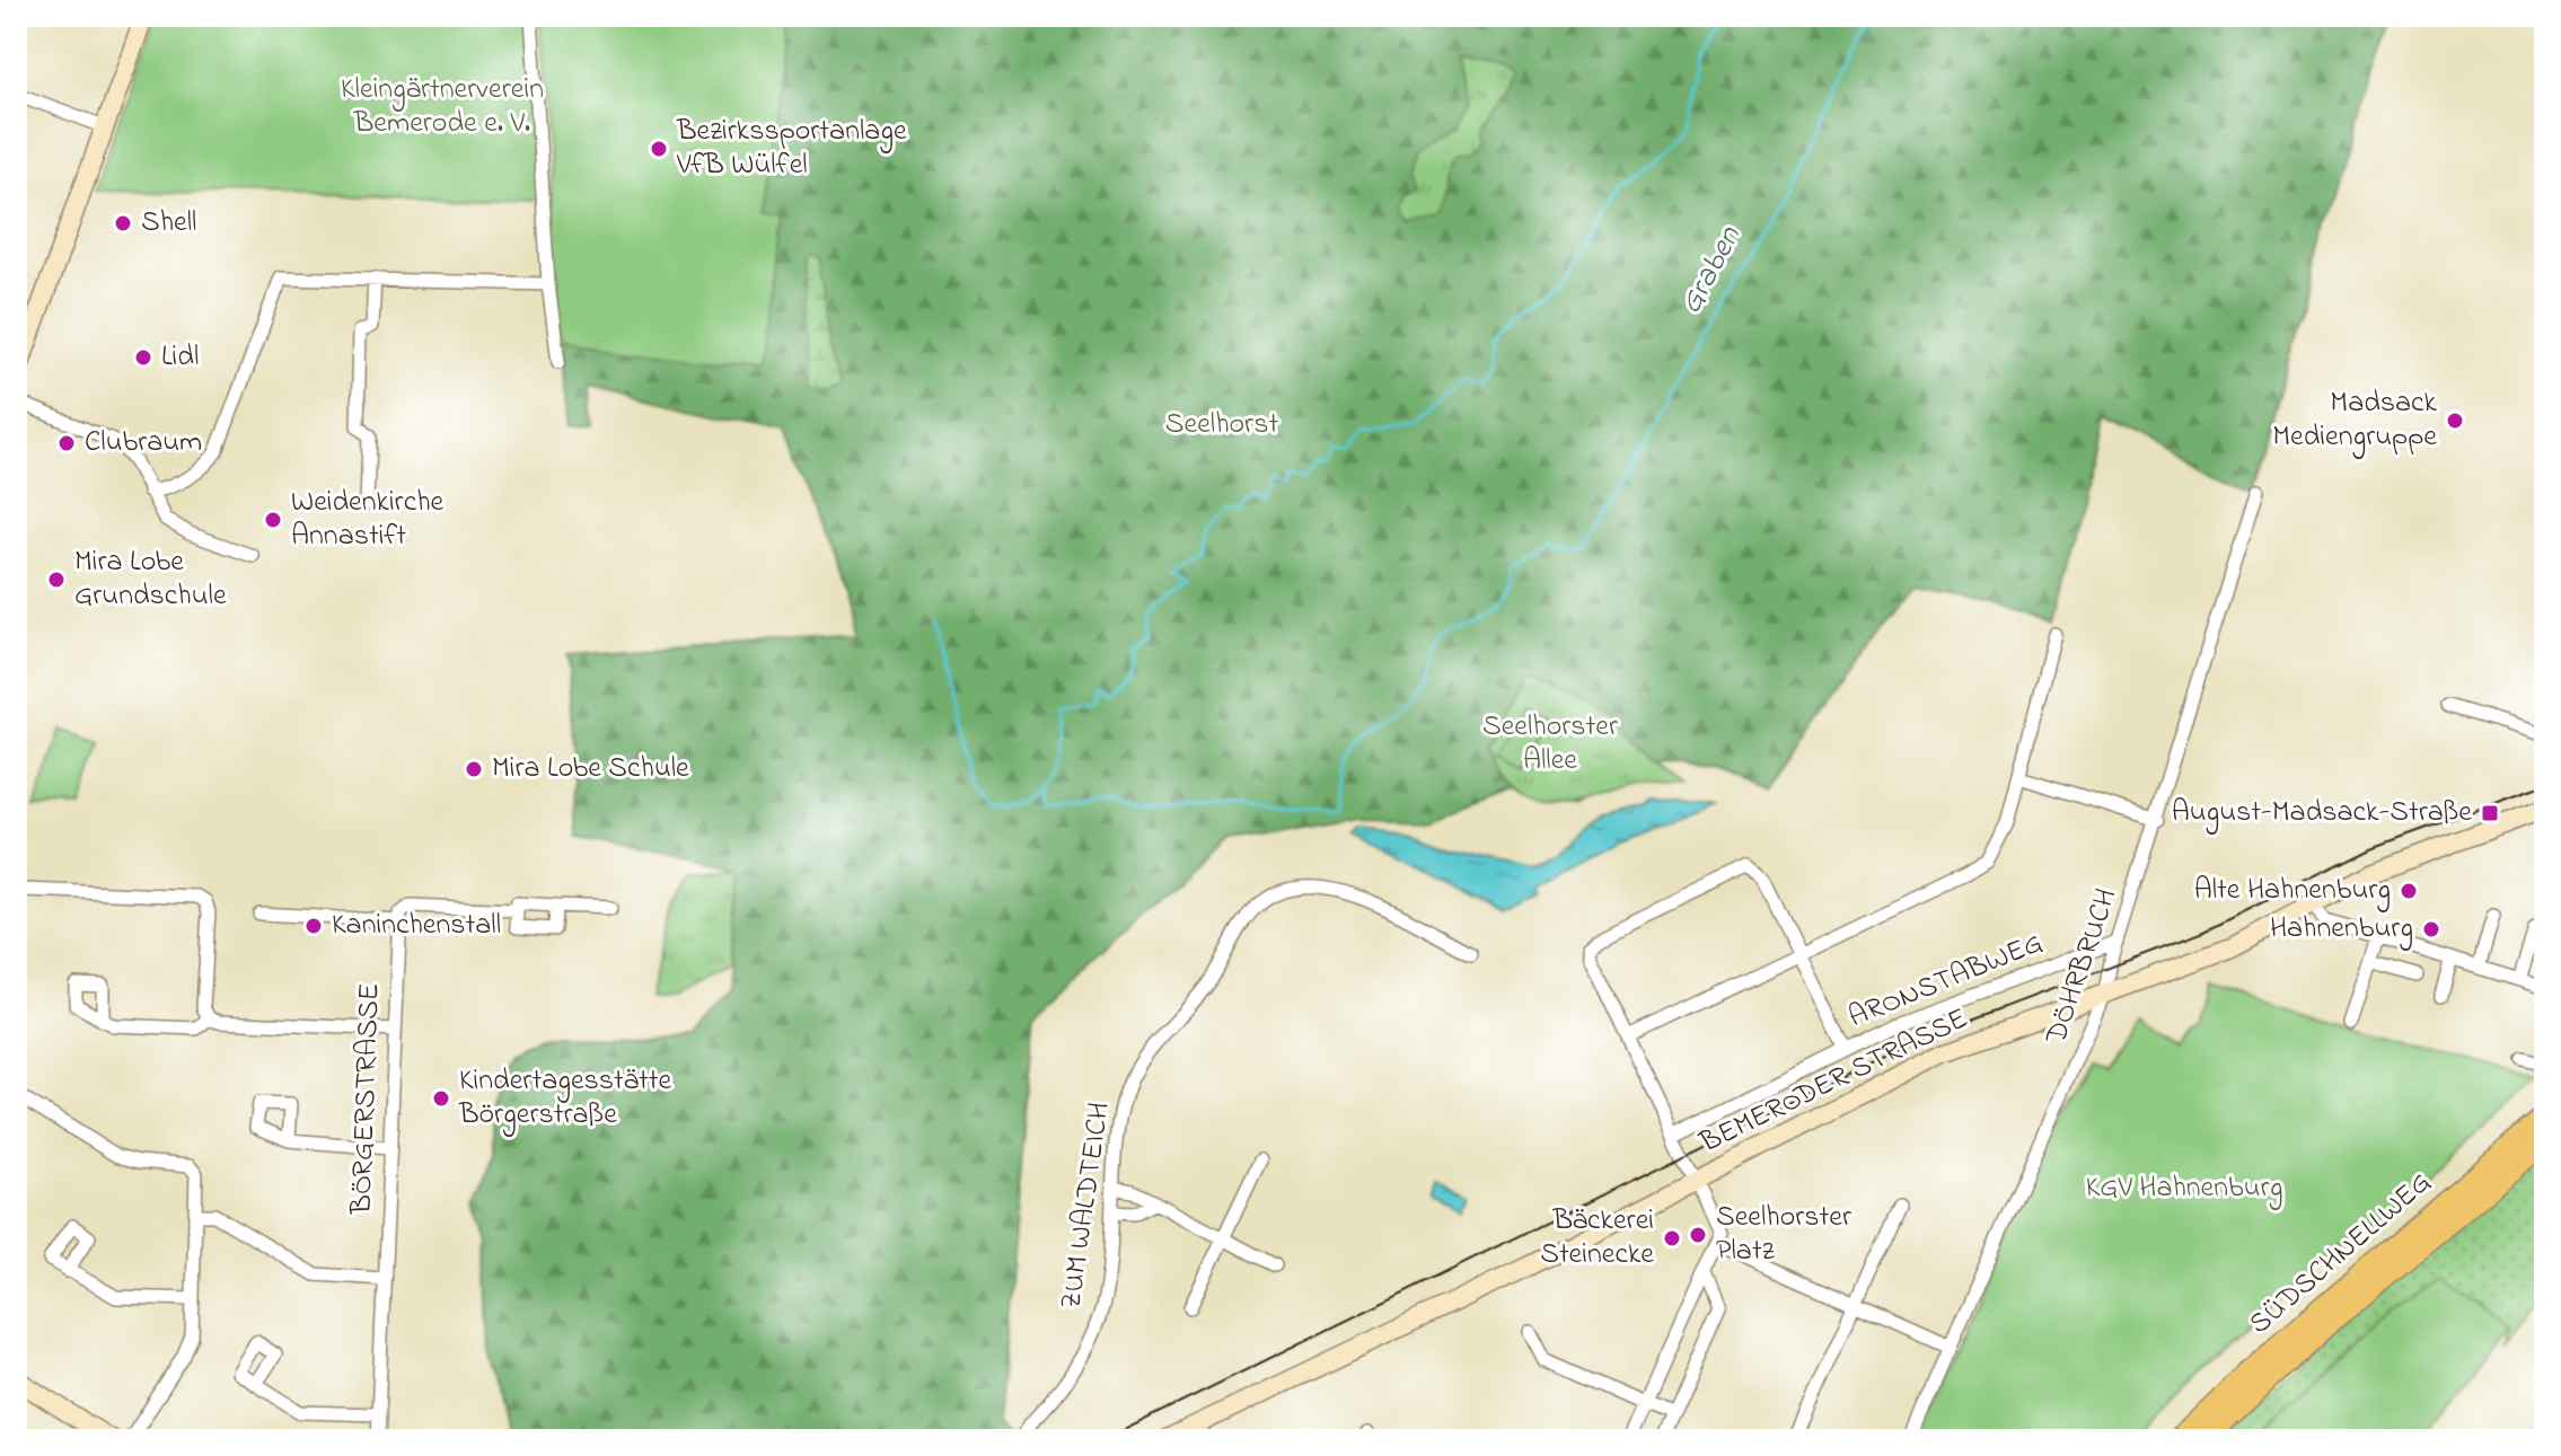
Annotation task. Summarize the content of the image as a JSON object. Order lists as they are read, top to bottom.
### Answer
{
  "streets": {
    "highway": ["SÜDSCHNELLWEG"],
    "main road": ["BEMERODER STRASSE"],
    "street": [
      "DÖHRBRUCH",
      "ARONSTABWEG",
      "BÖRGERSTRASSE",
      "ZUM WALDTEICH"
    ]
  },
  "crossings": [
    ["DÖHRBRUCH", "ARONSTABWEG"],
    ["DÖHRBRUCH", "BEMERODER STRASSE"]
  ],
  "water": ["Graben"],
  "parks": [
    "Kleingärtnerverein Bemerode e. V.",
    "Seelhorst",
    "Seelhorster Allee",
    "KGV Hahnenburg"
  ],
  "places": {
    "other": [
      "Bezirkssportanlage VfB Wülfel",
      "Shell",
      "Lidl",
      "Madsack Mediengruppe",
      "Clubraum",
      "Weidenkirche Annastift",
      "Mira Lobe Grundschule",
      "Mira Lobe Schule",
      "Alte Hahnenburg",
      "Kaninchenstall",
      "Hahnenburg",
      "Kindertagesstätte Börgerstraße",
      "Seelhorster Platz",
      "Bäckerei Steinecke"
    ],
    "transit": ["August-Madsack-Straße"]
  }
}
